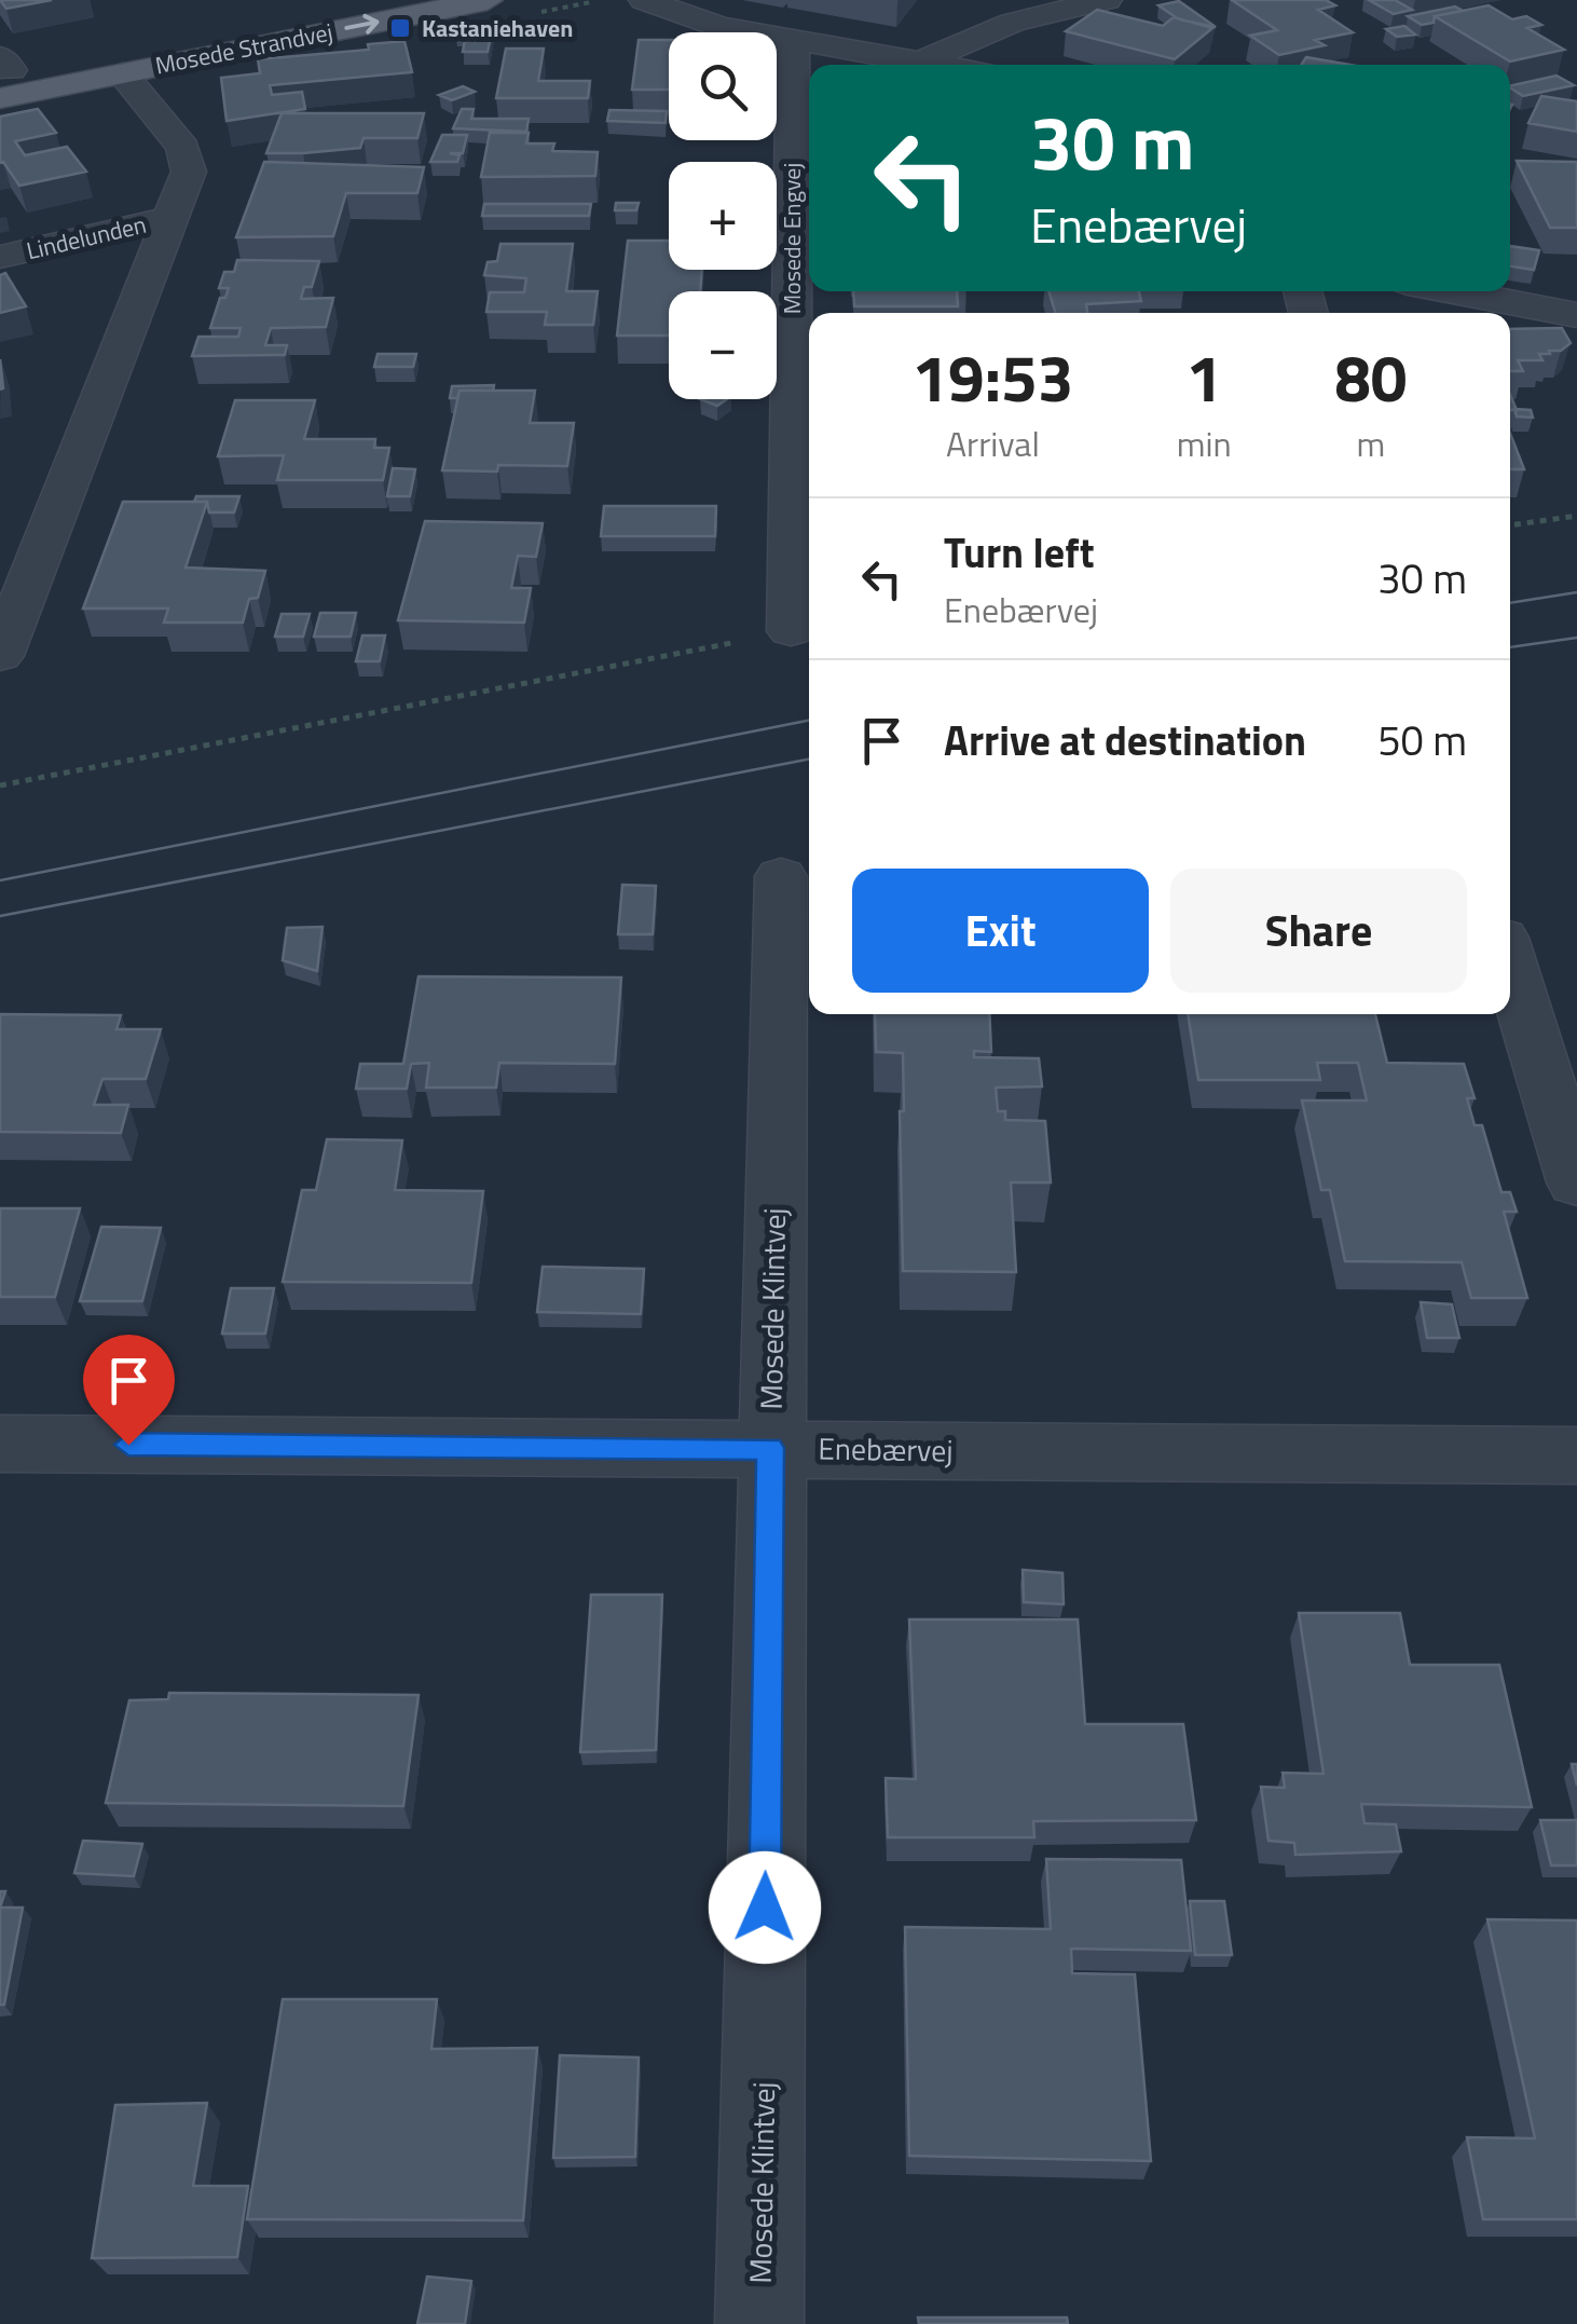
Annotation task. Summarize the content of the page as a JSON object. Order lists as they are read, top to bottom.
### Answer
{
  "streets": {
    "main road": ["Mosede Strandvej"],
    "street": [
      "Lindelunden",
      "Mosede Engvej",
      "Mosede Klintvej",
      "Enebærvej"
    ]
  },
  "crossings": [
    ["Mosede Klintvej", "Enebærvej"]
  ],
  "places": {
    "transit": ["Kastaniehaven"]
  },
  "page": {
    "map_buttons": ["+", "−"],
    "turn": ["30 m", "Enebærvej"],
    "eta": [
      "19:53",
      "Arrival",
      "1",
      "min",
      "80",
      "m"
    ],
    "list": [
      {
        "name": "Turn left",
        "note": "Enebærvej",
        "value": "30 m"
      },
      {
        "name": "Arrive at destination",
        "value": "50 m"
      }
    ],
    "buttons": ["Exit", "Share"]
  }
}
